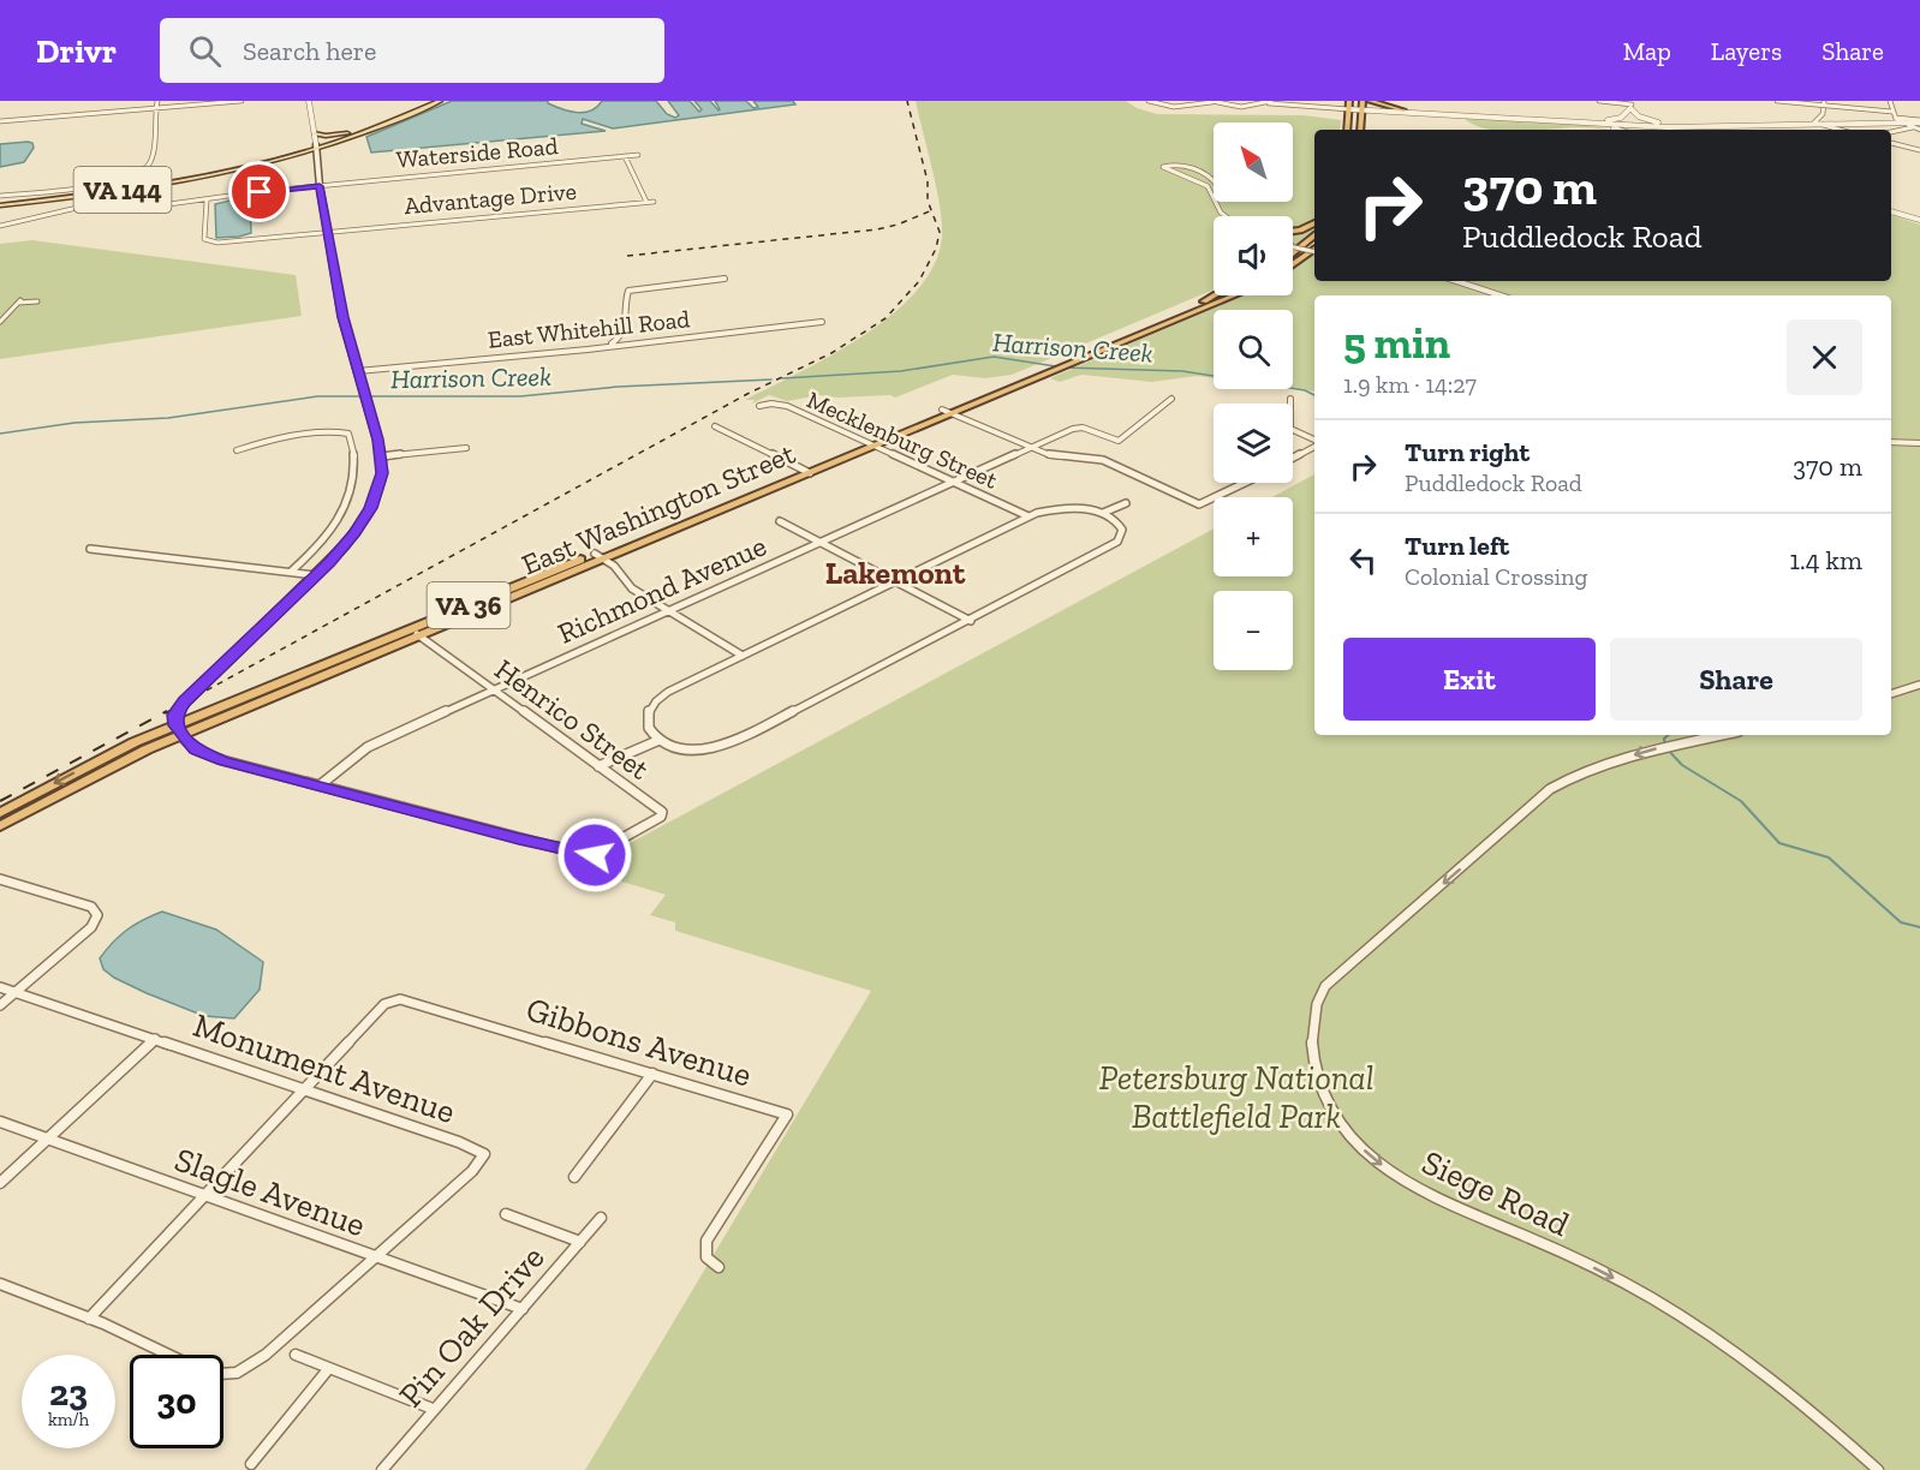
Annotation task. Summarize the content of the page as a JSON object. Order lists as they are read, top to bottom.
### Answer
{
  "streets": {
    "highway": ["East Washington Street", "VA 36"],
    "main road": ["VA 144"],
    "street": [
      "Waterside Road",
      "Advantage Drive",
      "East Whitehill Road",
      "Mecklenburg Street",
      "Richmond Avenue",
      "Henrico Street",
      "Gibbons Avenue",
      "Monument Avenue",
      "Slagle Avenue",
      "Siege Road",
      "Pin Oak Drive"
    ]
  },
  "crossings": [
    ["Waterside Road", "VA 144"],
    ["Waterside Road", "Advantage Drive"],
    ["Mecklenburg Street", "East Washington Street"],
    ["Mecklenburg Street", "Richmond Avenue"],
    ["East Washington Street", "Henrico Street"],
    ["Richmond Avenue", "Henrico Street"],
    ["Gibbons Avenue", "Monument Avenue"],
    ["Monument Avenue", "Slagle Avenue"],
    ["Slagle Avenue", "Pin Oak Drive"]
  ],
  "districts": ["Lakemont"],
  "water": ["Harrison Creek"],
  "parks": ["Petersburg National Battlefield Park"],
  "north": "top left",
  "page": {
    "header": "Drivr",
    "search": "Search here",
    "nav": ["Map", "Layers", "Share"],
    "map_buttons": ["+", "−"],
    "turn": ["370 m", "Puddledock Road"],
    "heading": ["5 min", "1.9 km · 14:27"],
    "list": [
      {
        "name": "Turn right",
        "note": "Puddledock Road",
        "value": "370 m"
      },
      {
        "name": "Turn left",
        "note": "Colonial Crossing",
        "value": "1.4 km"
      }
    ],
    "buttons": ["Exit", "Share"],
    "speed": "23 km/h",
    "limit": "30"
  }
}
